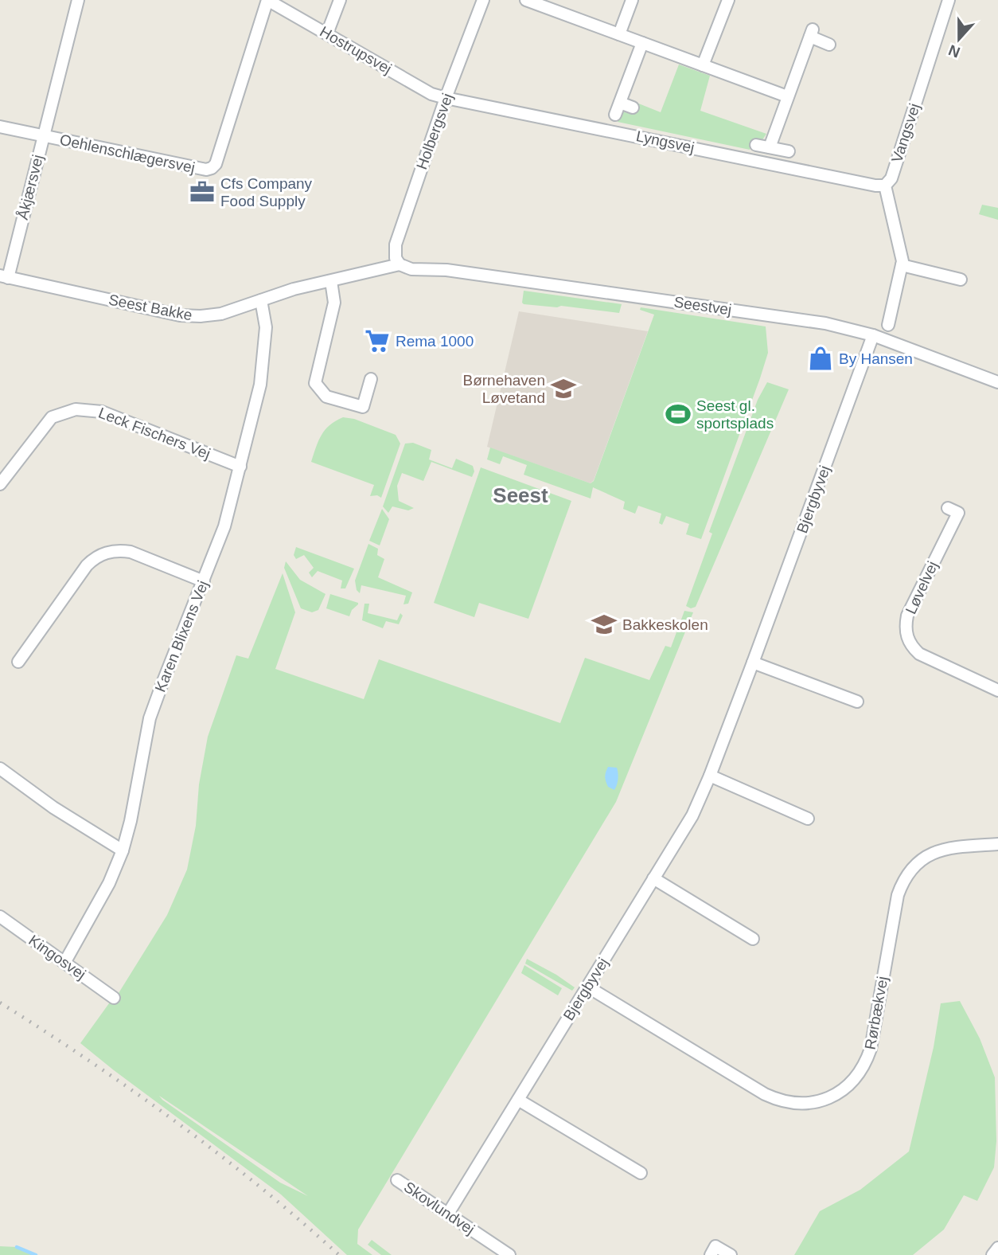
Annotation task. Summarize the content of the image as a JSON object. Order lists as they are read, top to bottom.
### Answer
{
  "streets": {
    "street": [
      "Hostrupsvej",
      "Holbergsvej",
      "Vangsvej",
      "Lyngsvej",
      "Oehlenschlægersvej",
      "Åkjærsvej",
      "Seestvej",
      "Seest Bakke",
      "Leck Fischers Vej",
      "Bjergbyvej",
      "Løvelvej",
      "Karen Blixens Vej",
      "Kingosvej",
      "Rørbækvej",
      "Skovlundvej"
    ]
  },
  "crossings": [
    ["Hostrupsvej", "Holbergsvej"],
    ["Hostrupsvej", "Lyngsvej"],
    ["Hostrupsvej", "Oehlenschlægersvej"],
    ["Holbergsvej", "Lyngsvej"],
    ["Holbergsvej", "Seestvej"],
    ["Holbergsvej", "Seest Bakke"],
    ["Vangsvej", "Lyngsvej"],
    ["Oehlenschlægersvej", "Åkjærsvej"],
    ["Åkjærsvej", "Seest Bakke"],
    ["Seestvej", "Seest Bakke"],
    ["Seestvej", "Bjergbyvej"],
    ["Seest Bakke", "Karen Blixens Vej"],
    ["Leck Fischers Vej", "Karen Blixens Vej"],
    ["Bjergbyvej", "Rørbækvej"],
    ["Bjergbyvej", "Skovlundvej"],
    ["Karen Blixens Vej", "Kingosvej"]
  ],
  "districts": ["Seest"],
  "places": {
    "office": ["Cfs Company Food Supply"],
    "supermarket": ["Rema 1000"],
    "shop": ["By Hansen"],
    "school or university": ["Børnehaven Løvetand", "Bakkeskolen"],
    "sports": ["Seest gl. sportsplads"]
  },
  "north": "bottom"
}
